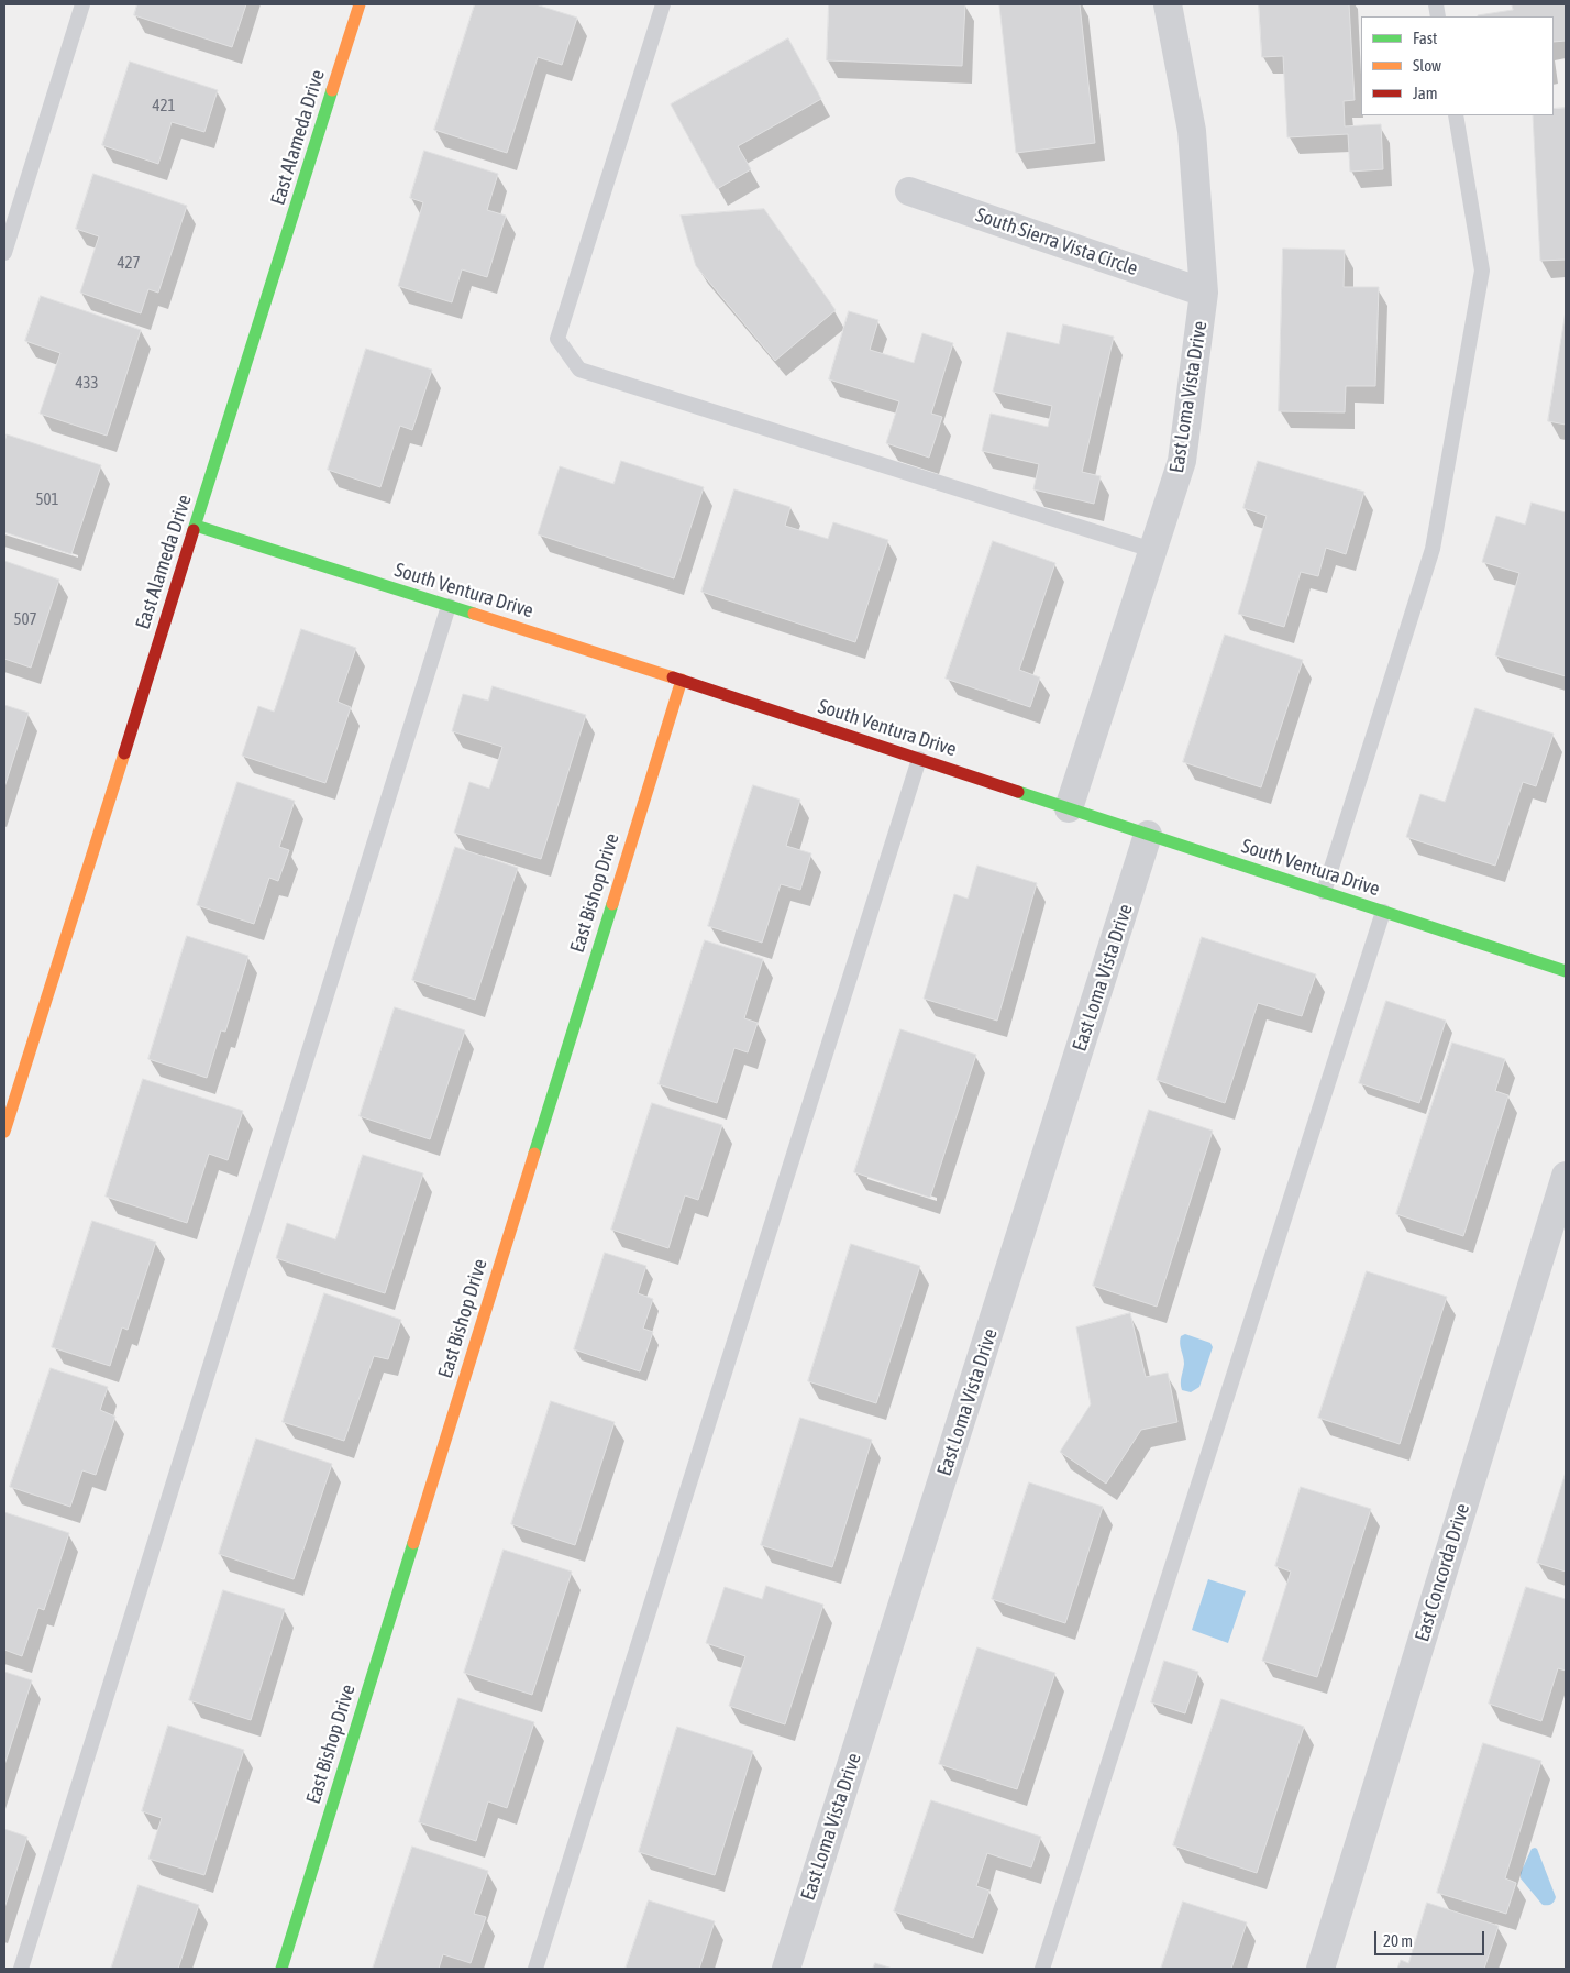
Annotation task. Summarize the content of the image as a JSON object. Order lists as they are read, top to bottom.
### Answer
{
  "streets": {
    "street": [
      "East Alameda Drive",
      "South Sierra Vista Circle",
      "East Loma Vista Drive",
      "South Ventura Drive",
      "East Bishop Drive",
      "East Concorda Drive"
    ]
  },
  "crossings": [
    ["East Alameda Drive", "South Ventura Drive"],
    ["South Sierra Vista Circle", "East Loma Vista Drive"],
    ["East Loma Vista Drive", "South Ventura Drive"],
    ["South Ventura Drive", "East Bishop Drive"]
  ],
  "house_numbers": [
    "421",
    "427",
    "433",
    "501",
    "507"
  ],
  "legend": ["Fast", "Slow", "Jam"],
  "scale_bar": "20 m"
}
